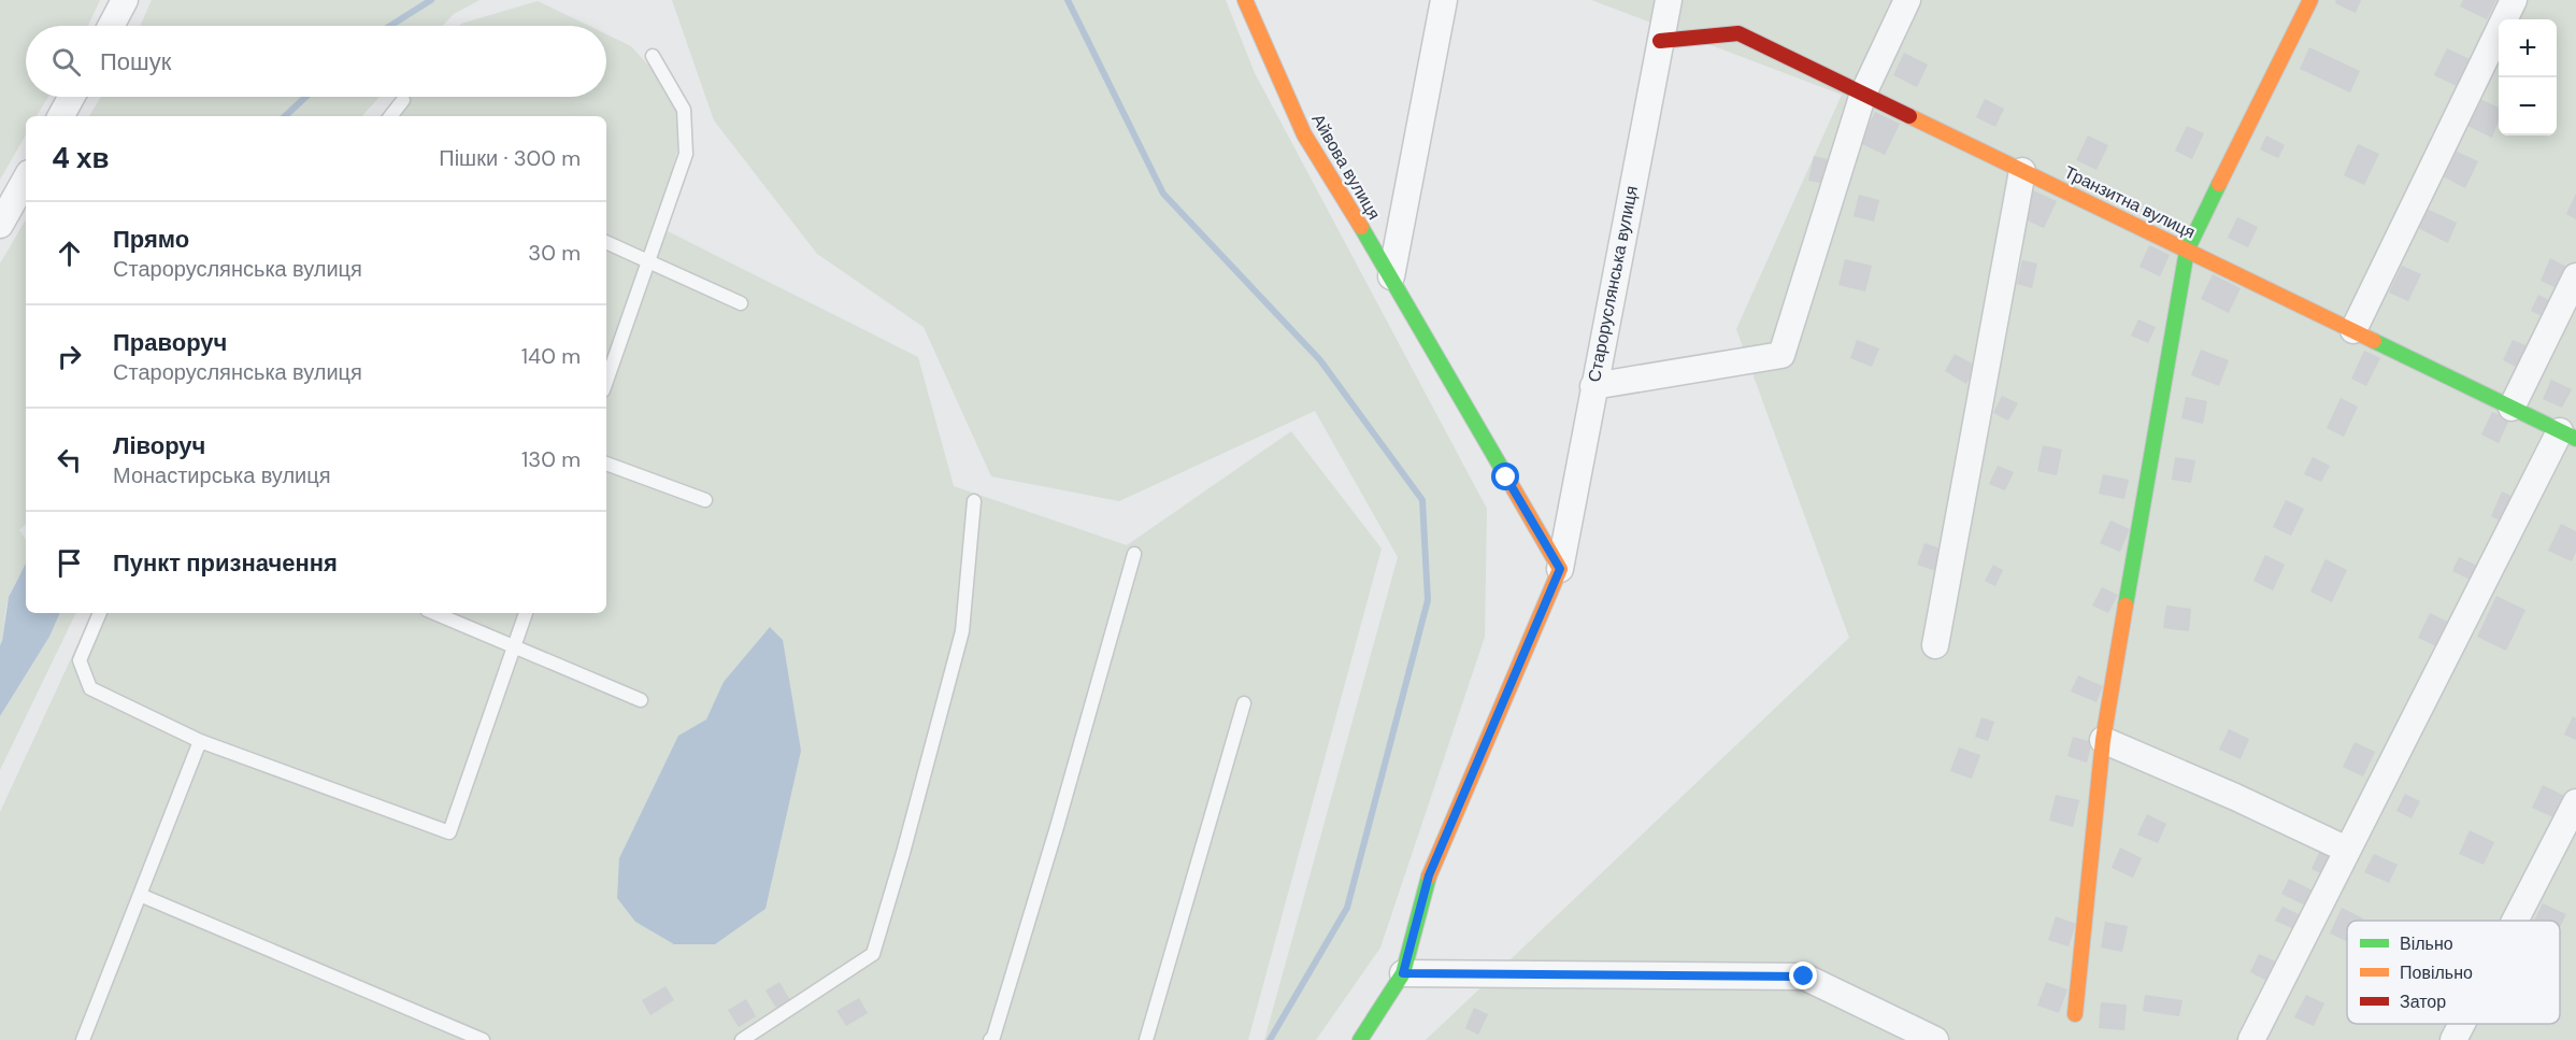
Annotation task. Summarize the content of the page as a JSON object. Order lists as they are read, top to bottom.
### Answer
{
  "streets": {
    "street": ["Айвова вулиця", "Транзитна вулиця", "Староруслянська вулиця"]
  },
  "crossings": [
    ["Транзитна вулиця", "Староруслянська вулиця"]
  ],
  "legend": ["Вільно", "Повільно", "Затор"],
  "page": {
    "map_buttons": ["+", "−"],
    "search": "Пошук",
    "heading": ["4 хв", "Пішки · 300 m"],
    "list": [
      ["Прямо", "Староруслянська вулиця", "30 m"],
      ["Праворуч", "Староруслянська вулиця", "140 m"],
      ["Ліворуч", "Монастирська вулиця", "130 m"],
      "Пункт призначення"
    ]
  }
}
